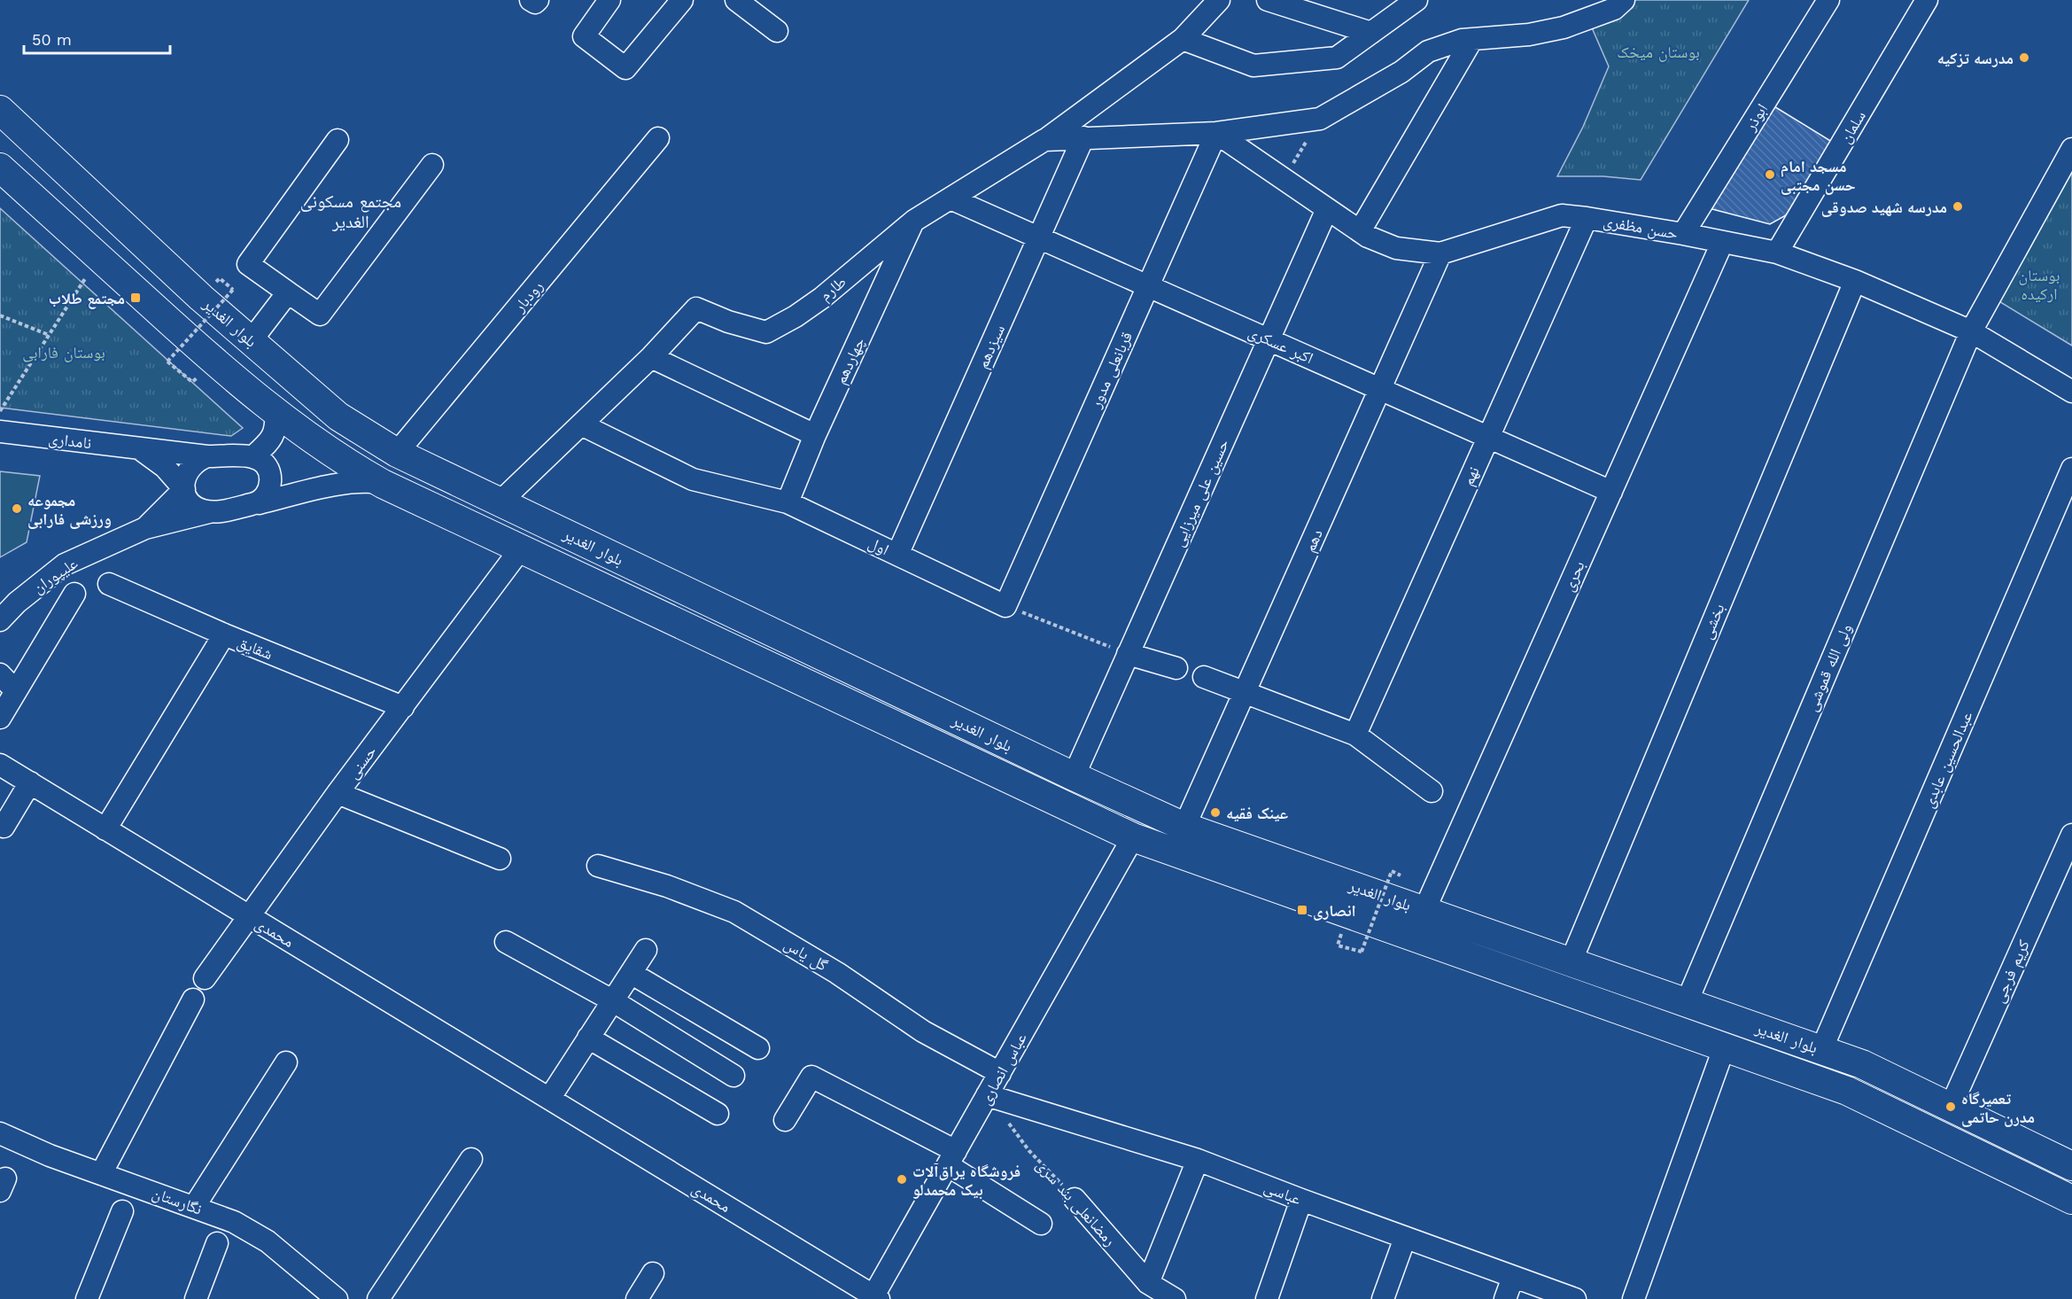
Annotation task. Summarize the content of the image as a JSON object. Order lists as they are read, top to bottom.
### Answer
{
  "streets": {
    "main road": ["بلوار الغدیر"],
    "street": [
      "ابوذر",
      "سلمان",
      "حسن مظفری",
      "طارم",
      "رودبار",
      "اکبر عسکری",
      "سیزدهم",
      "چهاردهم",
      "قربانعلی مدور",
      "نامداری",
      "نهم",
      "حسین علی میرزایی",
      "دهم",
      "اول",
      "علیپوران",
      "بحری",
      "بخشی",
      "شقایق",
      "ولی الله قموشی",
      "عبدالحسین عابدی",
      "حسنی",
      "محمدی",
      "گل یاس",
      "کریم فرجی",
      "عباس انصاری",
      "عباسی",
      "نگارستان",
      "رمضانعلی بند سری"
    ]
  },
  "crossings": [
    ["ابوذر", "حسن مظفری"],
    ["سلمان", "حسن مظفری"],
    ["حسن مظفری", "طارم"],
    ["حسن مظفری", "قربانعلی مدور"],
    ["حسن مظفری", "نهم"],
    ["حسن مظفری", "حسین علی میرزایی"],
    ["حسن مظفری", "دهم"],
    ["حسن مظفری", "بحری"],
    ["حسن مظفری", "بخشی"],
    ["حسن مظفری", "ولی الله قموشی"],
    ["طارم", "بلوار الغدیر"],
    ["طارم", "اکبر عسکری"],
    ["طارم", "سیزدهم"],
    ["طارم", "چهاردهم"],
    ["طارم", "قربانعلی مدور"],
    ["طارم", "اول"],
    ["رودبار", "بلوار الغدیر"],
    ["بلوار الغدیر", "حسین علی میرزایی"],
    ["بلوار الغدیر", "دهم"],
    ["بلوار الغدیر", "بحری"],
    ["بلوار الغدیر", "بخشی"],
    ["بلوار الغدیر", "ولی الله قموشی"],
    ["بلوار الغدیر", "عبدالحسین عابدی"],
    ["بلوار الغدیر", "حسنی"],
    ["بلوار الغدیر", "کریم فرجی"],
    ["بلوار الغدیر", "عباس انصاری"],
    ["اکبر عسکری", "سیزدهم"],
    ["اکبر عسکری", "قربانعلی مدور"],
    ["اکبر عسکری", "نهم"],
    ["اکبر عسکری", "حسین علی میرزایی"],
    ["اکبر عسکری", "دهم"],
    ["اکبر عسکری", "بحری"],
    ["سیزدهم", "اول"],
    ["چهاردهم", "اول"],
    ["قربانعلی مدور", "اول"],
    ["شقایق", "حسنی"],
    ["حسنی", "محمدی"],
    ["محمدی", "عباس انصاری"],
    ["گل یاس", "عباس انصاری"],
    ["عباس انصاری", "عباسی"],
    ["عباس انصاری", "رمضانعلی بند سری"],
    ["عباسی", "رمضانعلی بند سری"]
  ],
  "districts": ["مجتمع مسکونی الغدیر"],
  "parks": ["بوستان میخک", "بوستان ارکیده", "بوستان فارابی"],
  "places": {
    "other": [
      "مدرسه تزکیه",
      "مسجد امام حسن مجتبی",
      "مدرسه شهید صدوقی",
      "مجموعه ورزشی فارابی",
      "عینک فقیه",
      "تعمیرگاه مدرن حاتمی",
      "فروشگاه یراق‌آلات بیک محمدلو"
    ],
    "transit": ["مجتمع طلاب", "انصاری"]
  },
  "scale_bar": "50 m"
}
